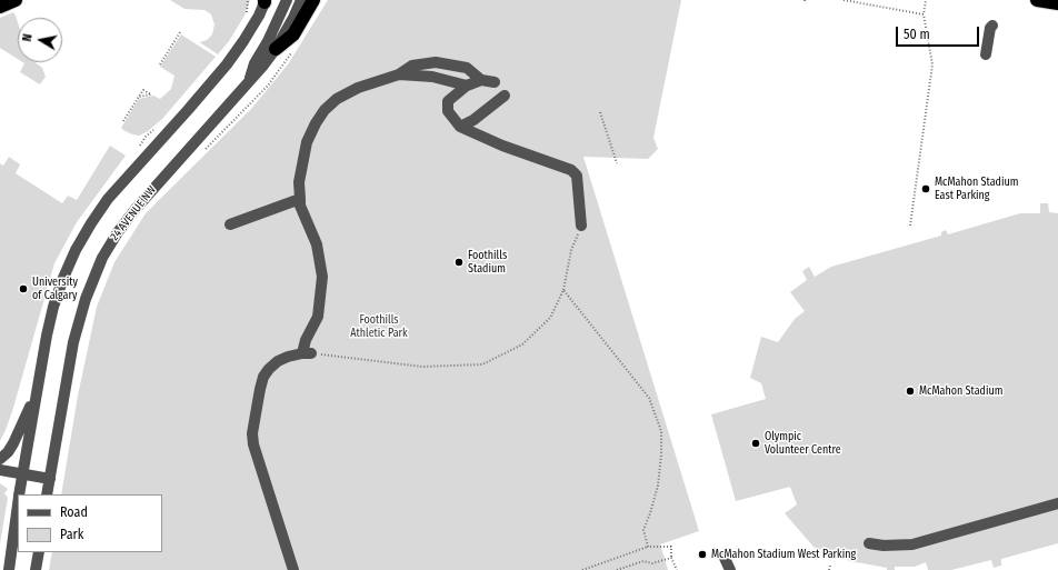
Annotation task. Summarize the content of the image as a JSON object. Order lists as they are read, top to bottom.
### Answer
{
  "streets": {
    "street": ["24 AVENUE NW"]
  },
  "parks": ["Foothills Athletic Park"],
  "places": [
    "McMahon Stadium East Parking",
    "Foothills Stadium",
    "University of Calgary",
    "McMahon Stadium",
    "Olympic Volunteer Centre",
    "McMahon Stadium West Parking"
  ],
  "legend": ["Road", "Park"],
  "scale_bar": "50 m",
  "north": "left"
}
